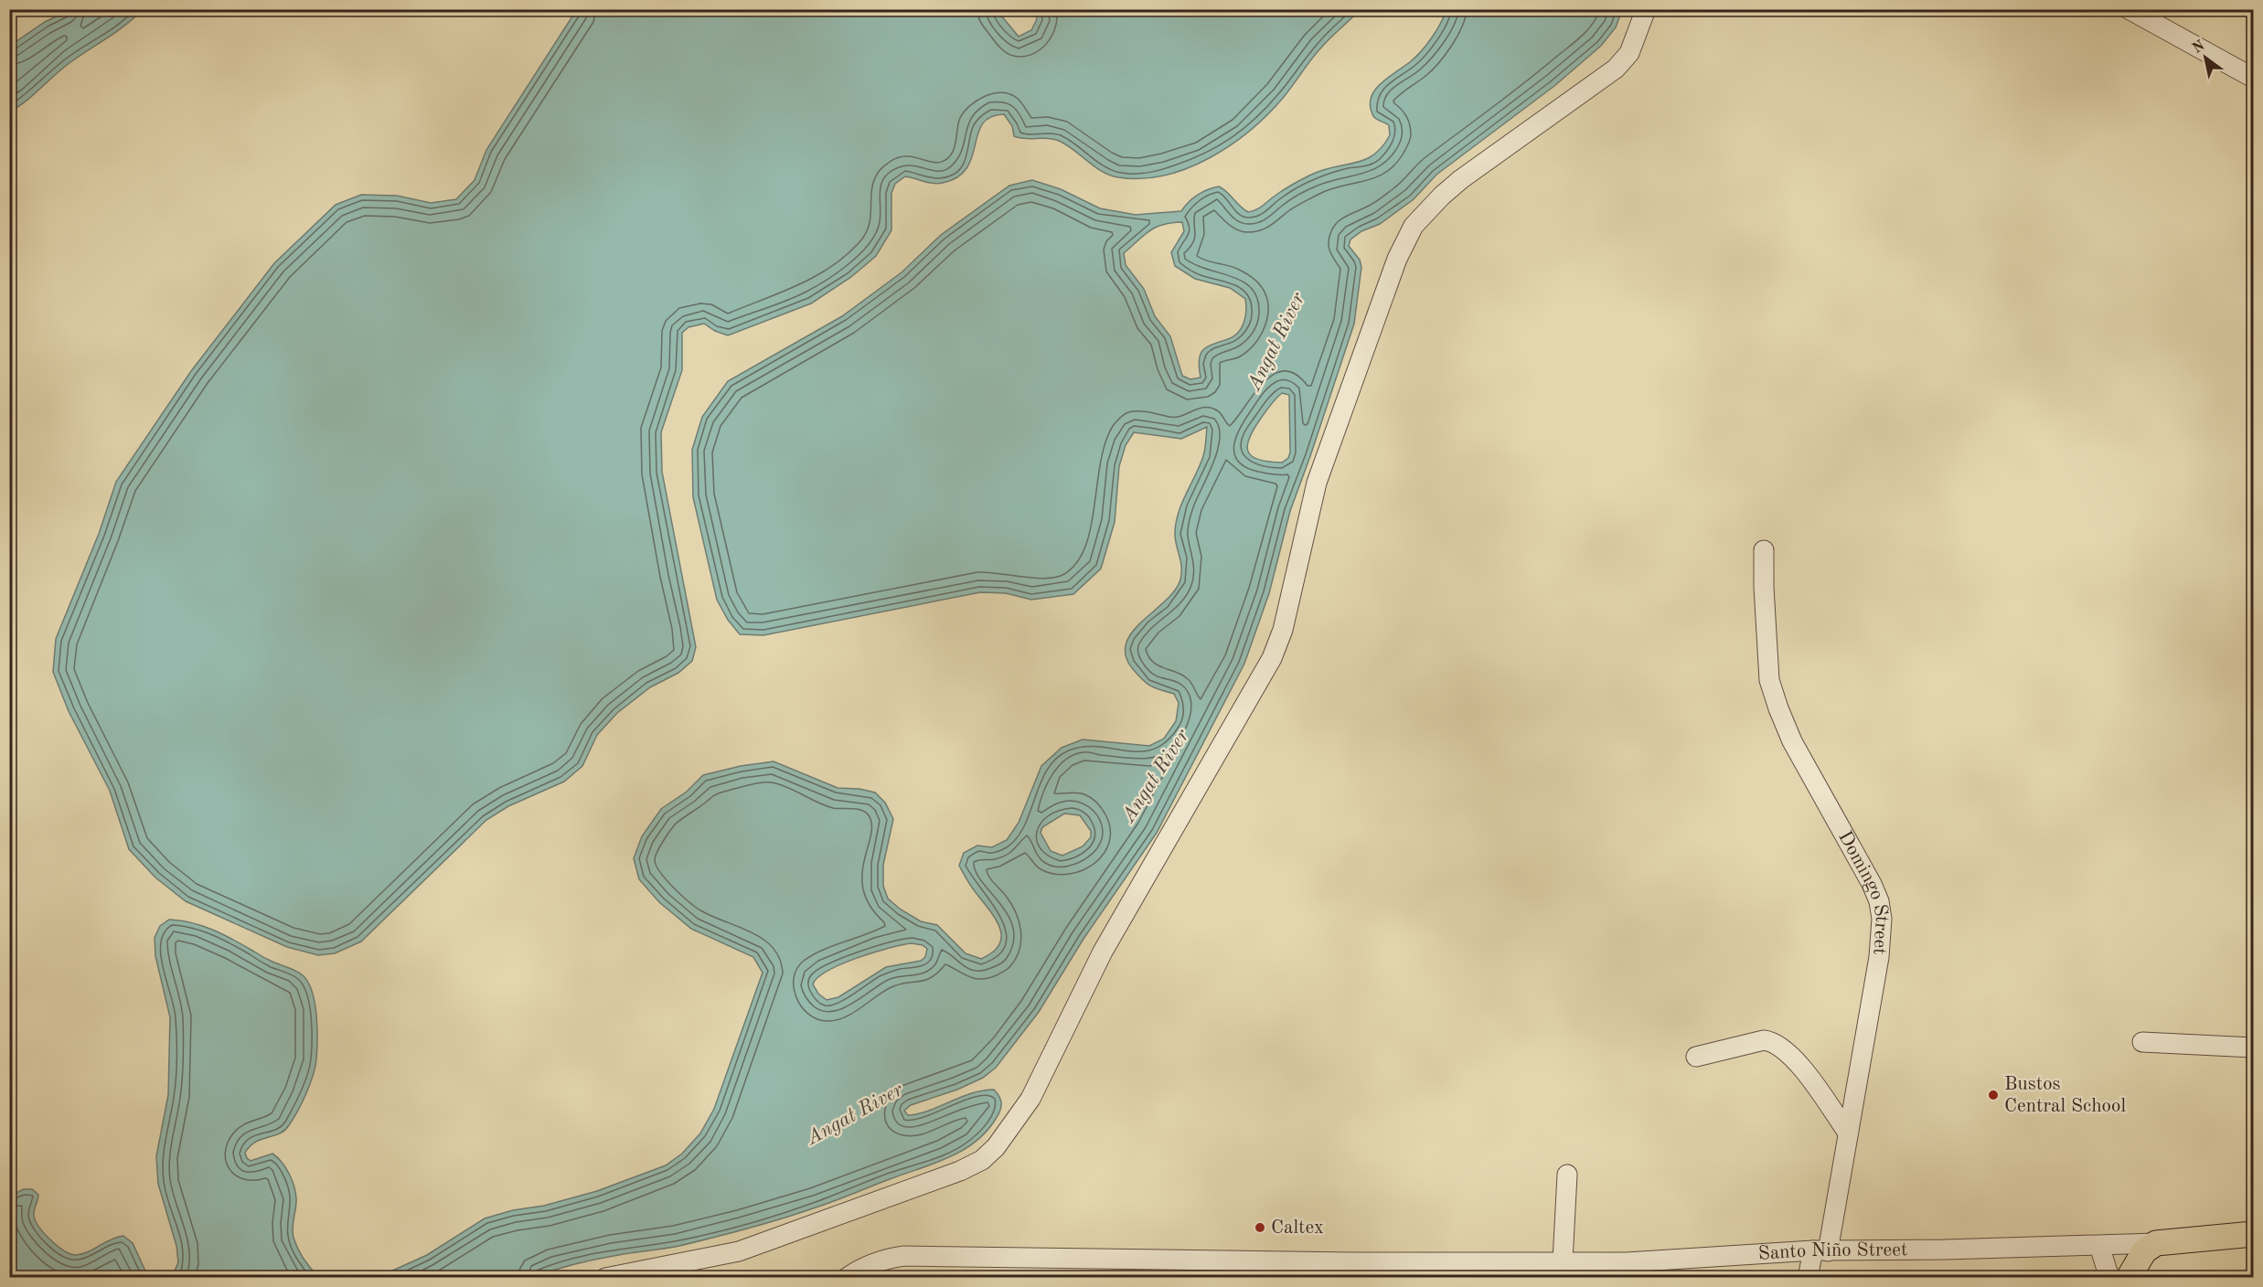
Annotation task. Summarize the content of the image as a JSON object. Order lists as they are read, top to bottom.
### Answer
{
  "streets": {
    "street": ["Domingo Street", "Santo Niño Street"]
  },
  "crossings": [
    ["Domingo Street", "Santo Niño Street"]
  ],
  "water": ["Angat River"],
  "places": ["Bustos Central School", "Caltex"],
  "north": "top left"
}
